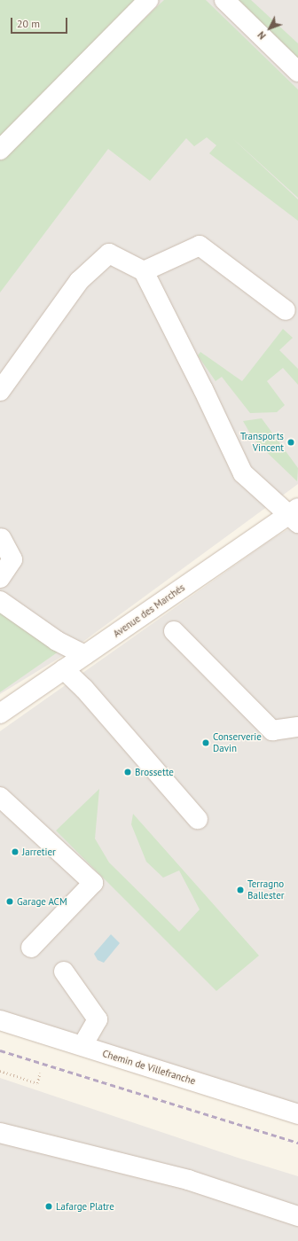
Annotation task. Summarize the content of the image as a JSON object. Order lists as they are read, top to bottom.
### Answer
{
  "streets": {
    "street": ["Avenue des Marchés", "Chemin de Villefranche"]
  },
  "places": [
    "Transports Vincent",
    "Conserverie Davin",
    "Brossette",
    "Jarretier",
    "Terragno Ballester",
    "Garage ACM",
    "Lafarge Platre"
  ],
  "scale_bar": "20 m",
  "north": "bottom left"
}
